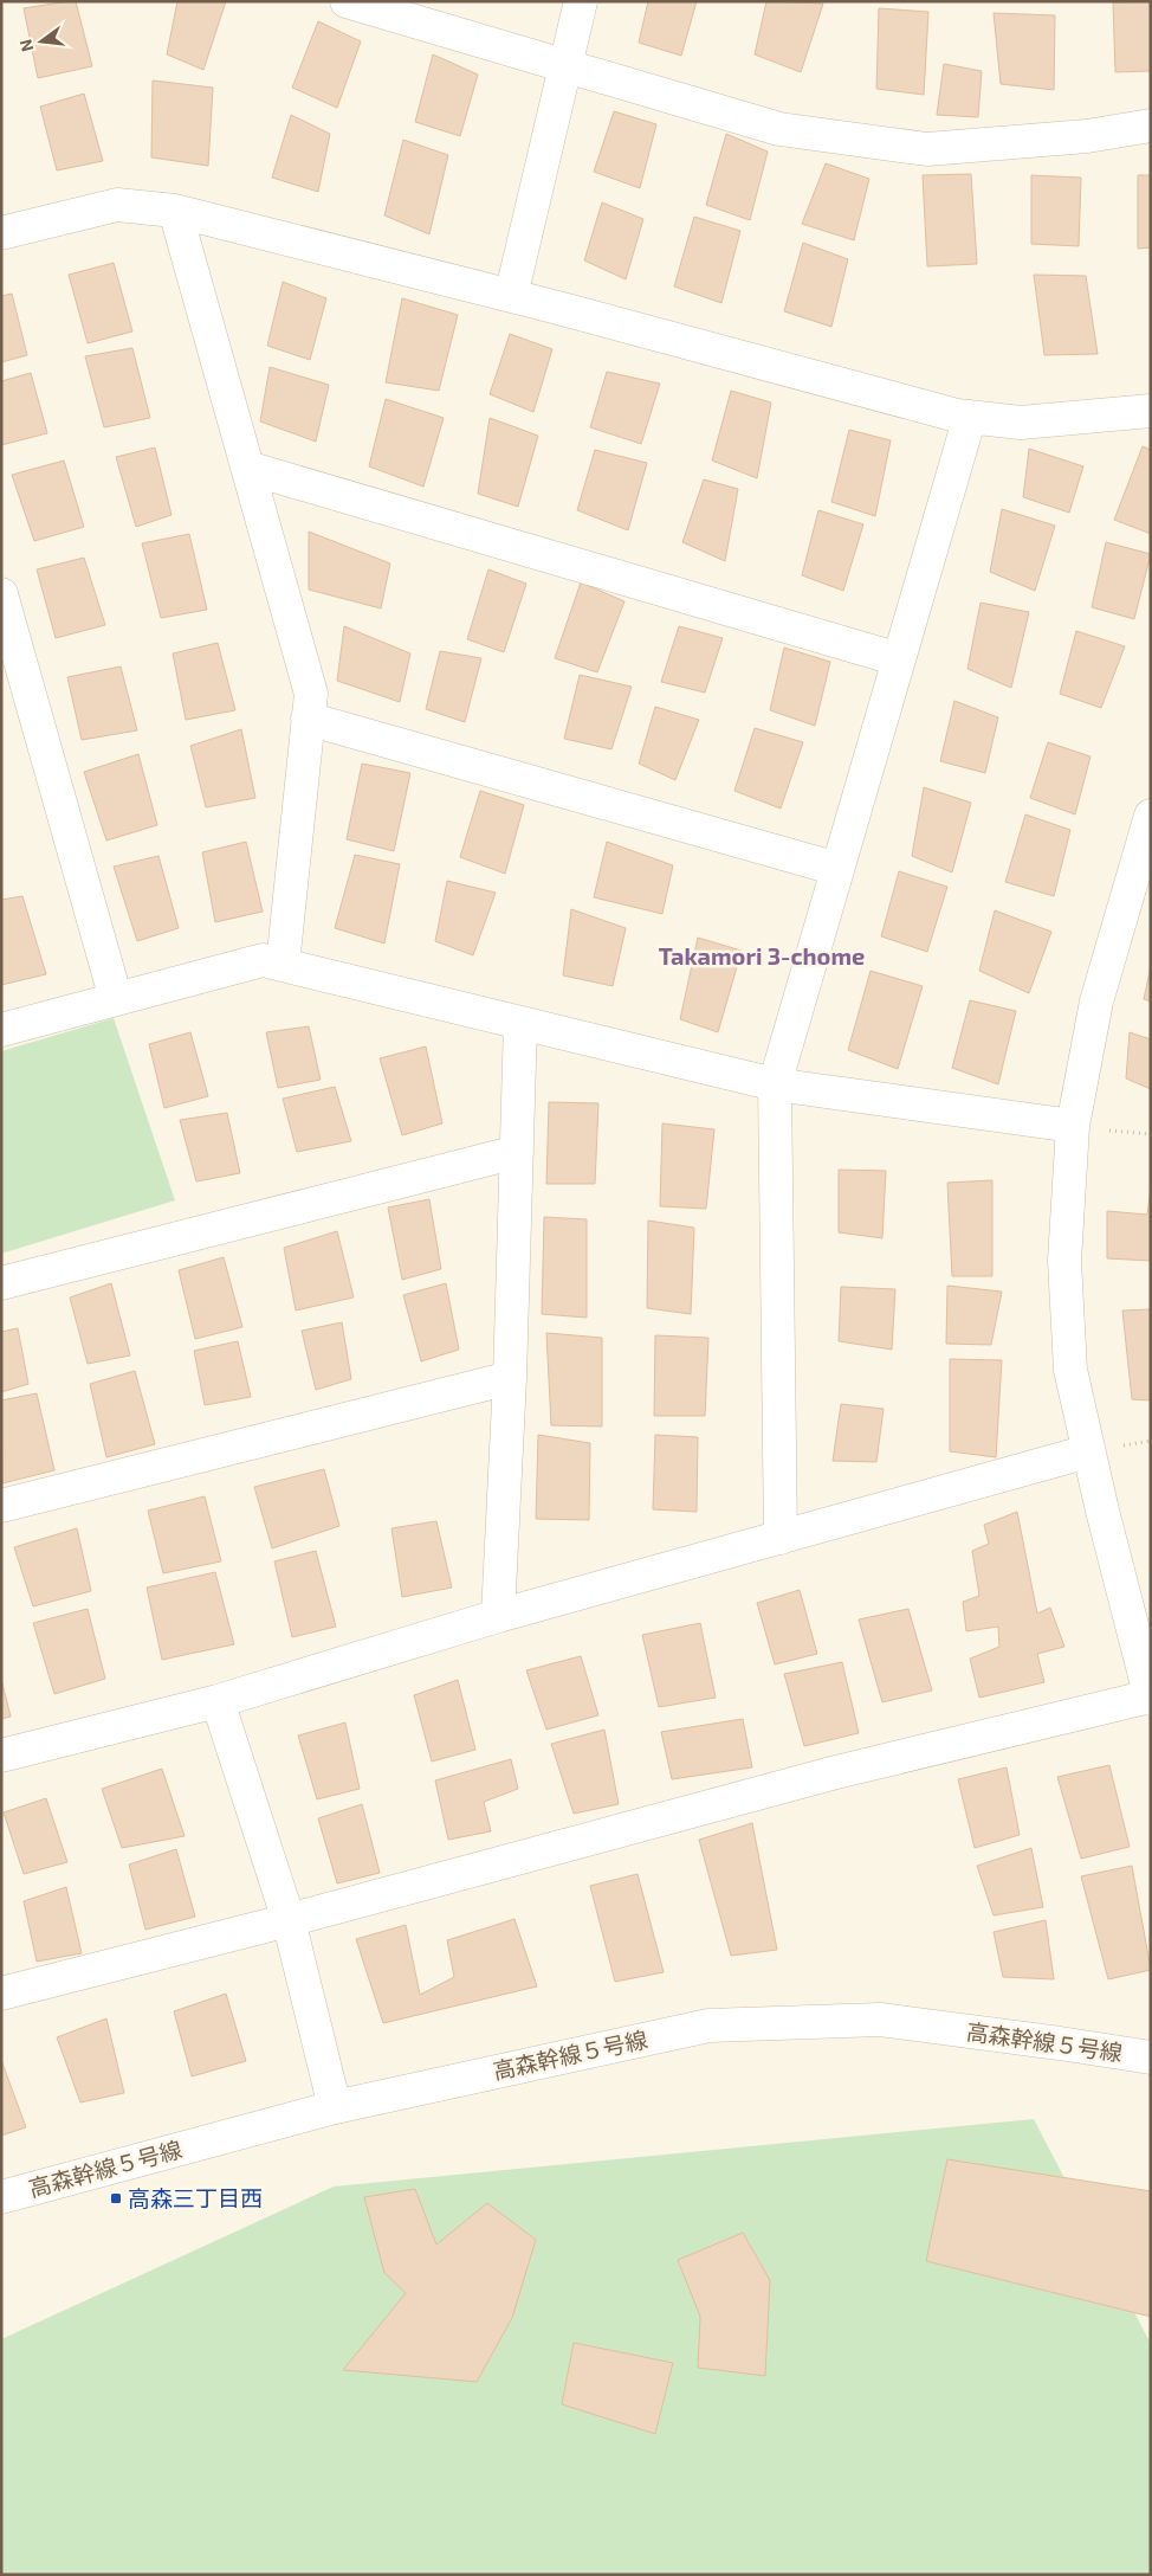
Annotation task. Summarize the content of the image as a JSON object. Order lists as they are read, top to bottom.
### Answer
{
  "streets": {
    "street": ["高森幹線５号線"]
  },
  "districts": ["Takamori 3-chome"],
  "places": {
    "transit": ["高森三丁目西"]
  },
  "north": "left"
}
